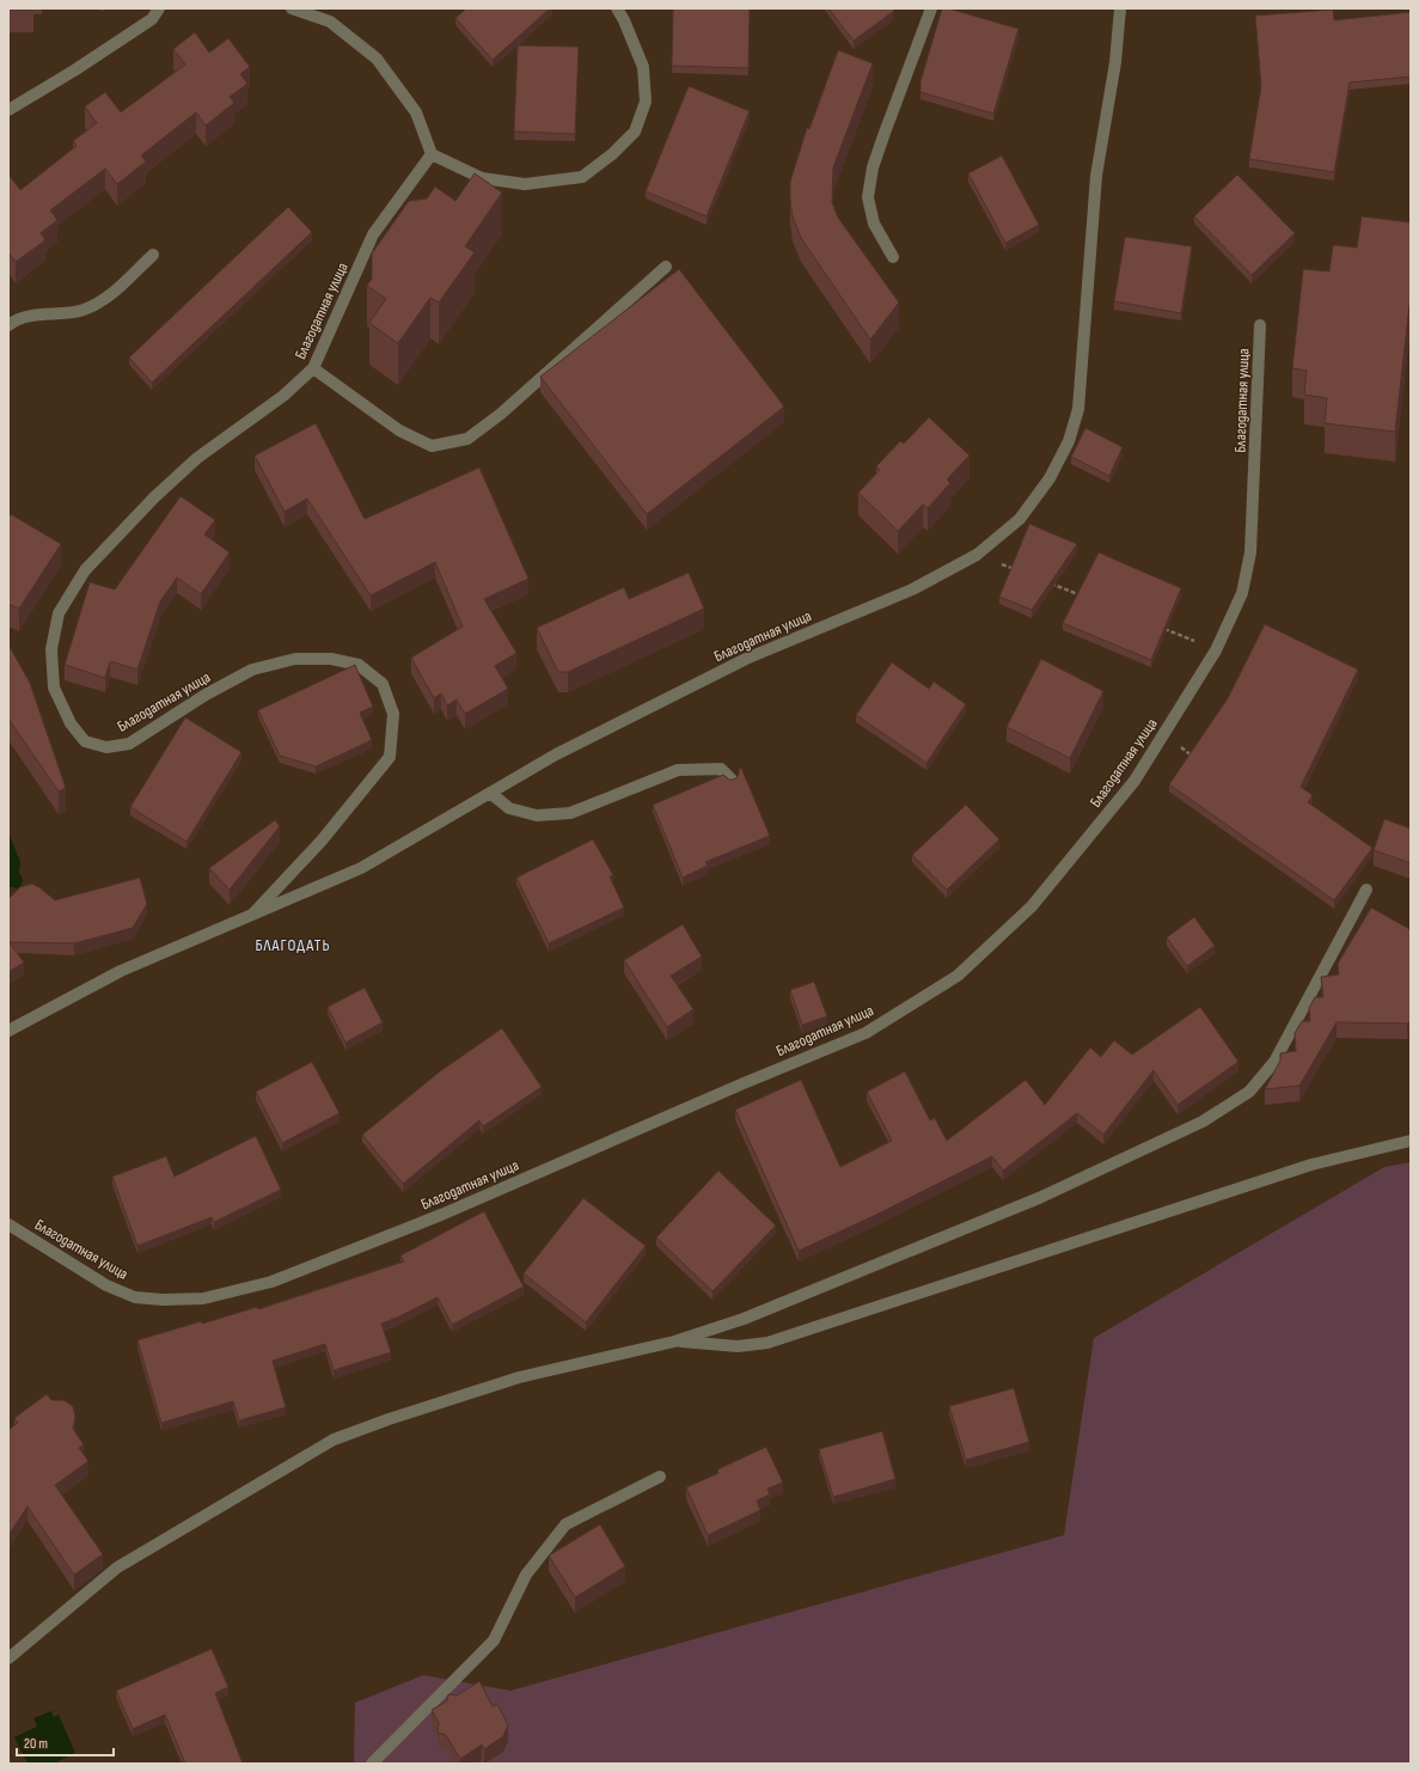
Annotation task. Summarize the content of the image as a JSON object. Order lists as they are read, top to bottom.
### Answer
{
  "streets": {
    "street": ["Благодатная улица"]
  },
  "districts": ["БЛАГОДАТЬ"],
  "scale_bar": "20 m"
}
